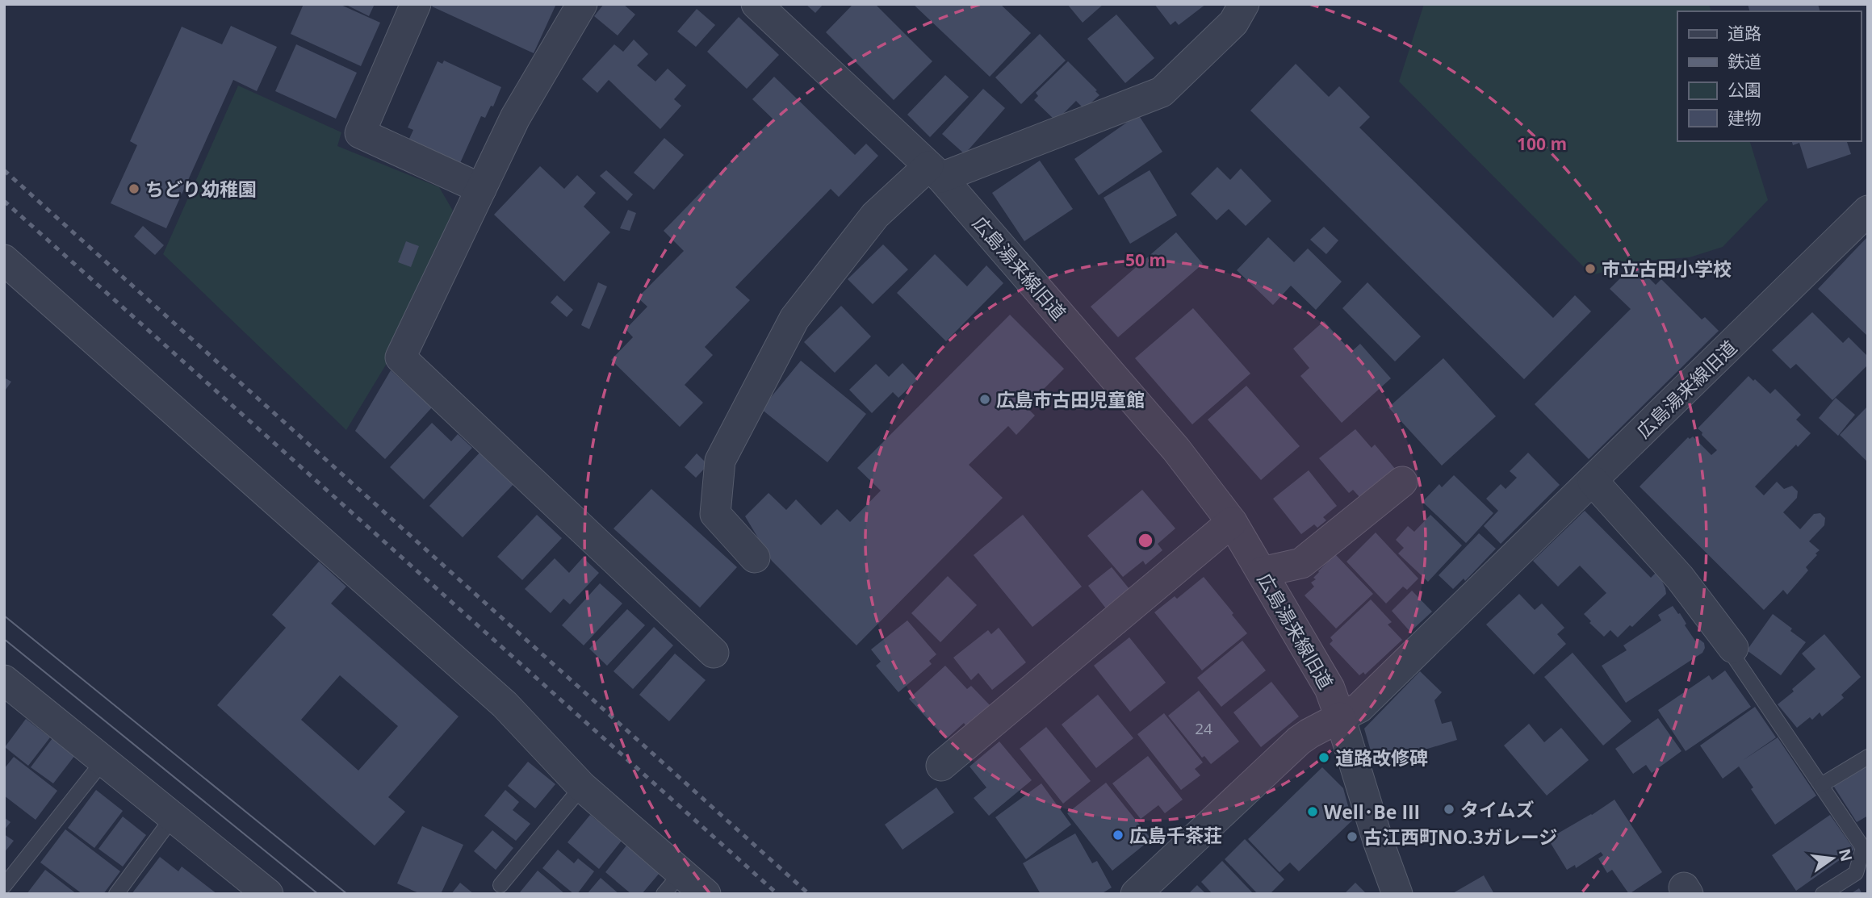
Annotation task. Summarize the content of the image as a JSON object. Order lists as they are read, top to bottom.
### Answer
{
  "streets": {
    "street": ["広島湯来線旧道"]
  },
  "places": [
    "ちどり幼稚園",
    "市立古田小学校",
    "広島市古田児童館",
    "道路改修碑",
    "タイムズ",
    "Well･Be III",
    "広島千茶荘",
    "古江西町NO.3ガレージ"
  ],
  "house_numbers": ["24"],
  "legend": [
    "道路",
    "鉄道",
    "公園",
    "建物"
  ],
  "north": "right",
  "rings": ["100 m", "50 m"]
}
